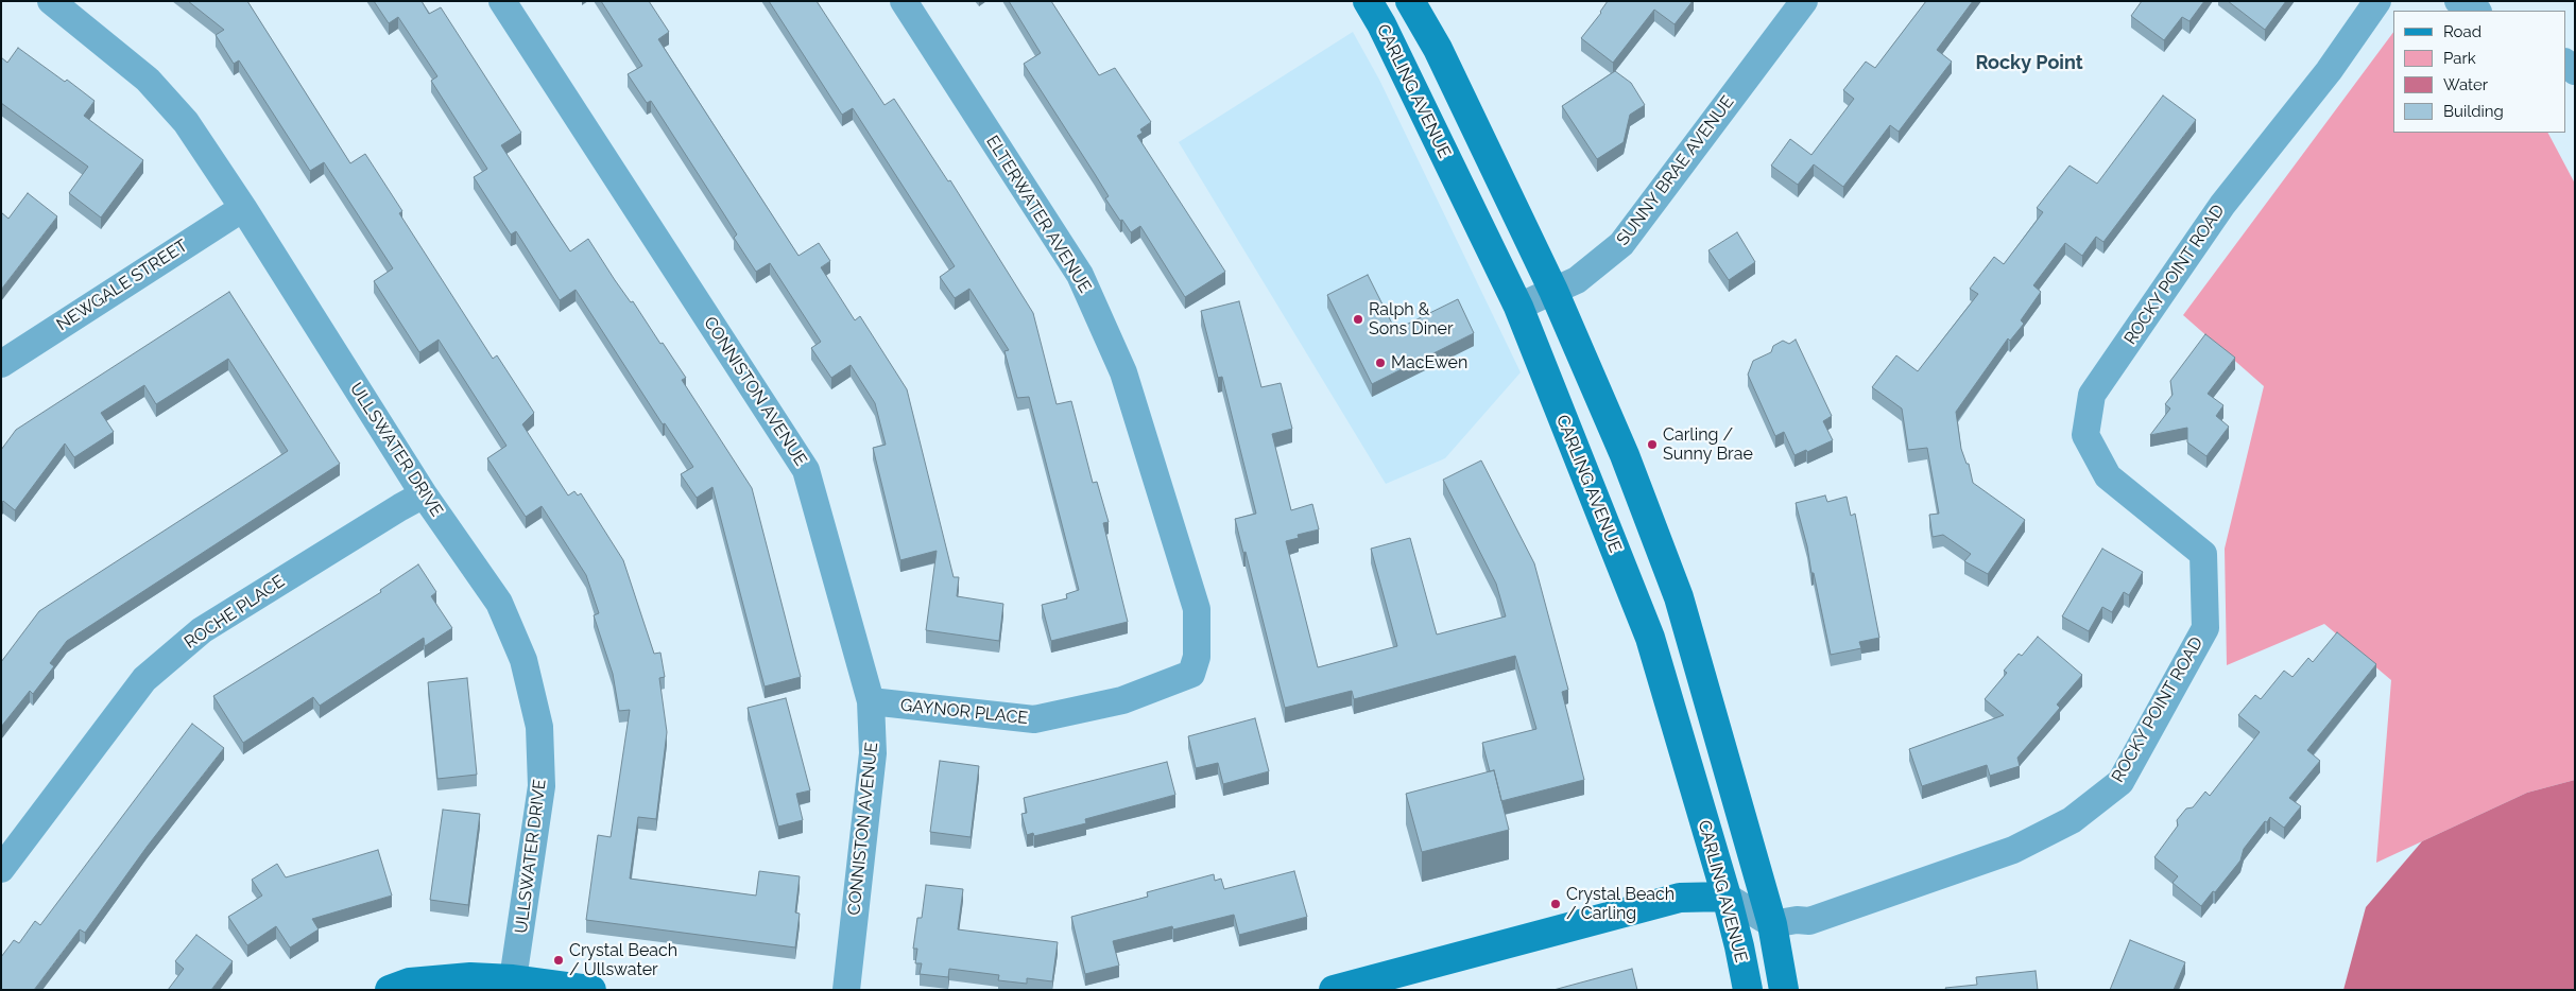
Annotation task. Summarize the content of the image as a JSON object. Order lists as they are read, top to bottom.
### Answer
{
  "streets": {
    "main road": ["CARLING AVENUE"],
    "street": [
      "SUNNY BRAE AVENUE",
      "ELTERWATER AVENUE",
      "ROCKY POINT ROAD",
      "NEWGALE STREET",
      "CONNISTON AVENUE",
      "ULLSWATER DRIVE",
      "ROCHE PLACE",
      "GAYNOR PLACE"
    ]
  },
  "crossings": [
    ["CARLING AVENUE", "SUNNY BRAE AVENUE"],
    ["ELTERWATER AVENUE", "GAYNOR PLACE"],
    ["NEWGALE STREET", "ULLSWATER DRIVE"],
    ["CONNISTON AVENUE", "GAYNOR PLACE"],
    ["ULLSWATER DRIVE", "ROCHE PLACE"]
  ],
  "districts": ["Rocky Point"],
  "places": [
    "Ralph & Sons Diner",
    "MacEwen",
    "Carling / Sunny Brae",
    "Crystal Beach / Carling",
    "Crystal Beach / Ullswater"
  ],
  "legend": [
    "Road",
    "Park",
    "Water",
    "Building"
  ]
}
